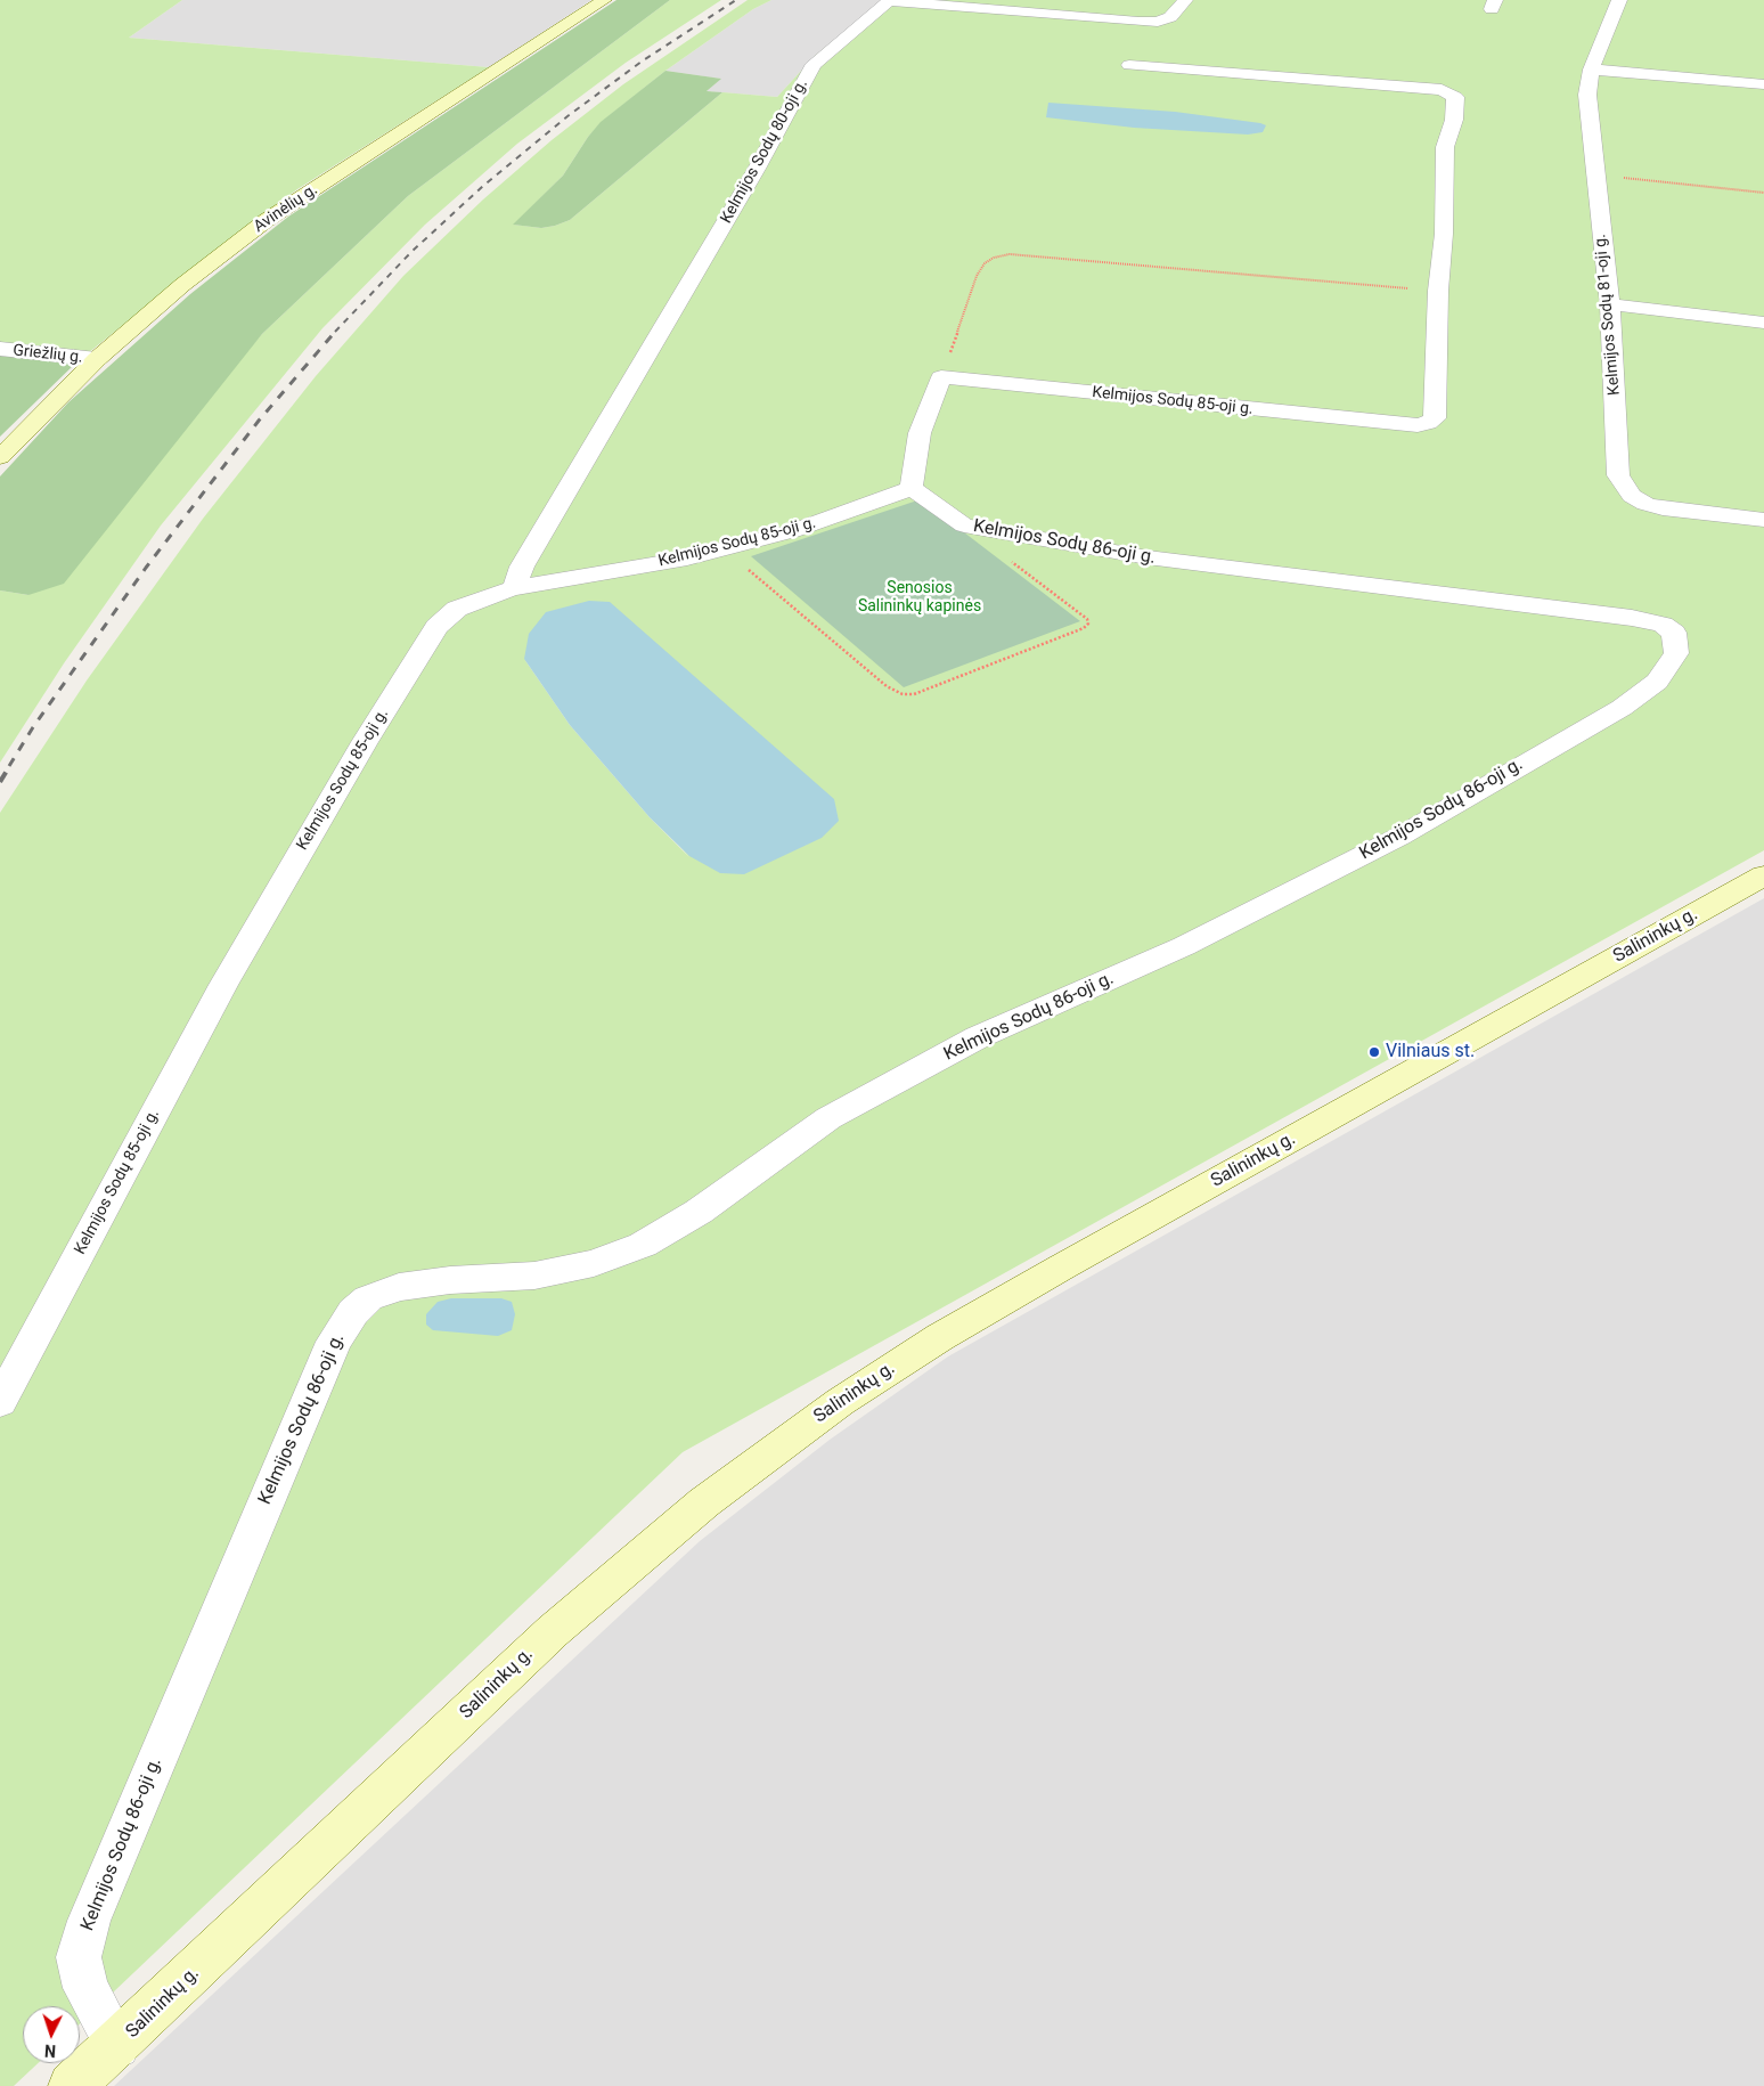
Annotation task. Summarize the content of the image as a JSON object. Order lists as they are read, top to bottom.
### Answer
{
  "streets": {
    "main road": ["Avinėlių g.", "Salininkų g."],
    "street": [
      "Kelmijos Sodų 80-oji g.",
      "Kelmijos Sodų 81-oji g.",
      "Griežlių g.",
      "Kelmijos Sodų 85-oji g.",
      "Kelmijos Sodų 86-oji g."
    ]
  },
  "crossings": [
    ["Kelmijos Sodų 80-oji g.", "Kelmijos Sodų 85-oji g."],
    ["Avinėlių g.", "Griežlių g."],
    ["Kelmijos Sodų 85-oji g.", "Kelmijos Sodų 86-oji g."],
    ["Kelmijos Sodų 86-oji g.", "Salininkų g."]
  ],
  "parks": ["Senosios Salininkų kapinės"],
  "places": ["Vilniaus st."],
  "north": "bottom"
}
